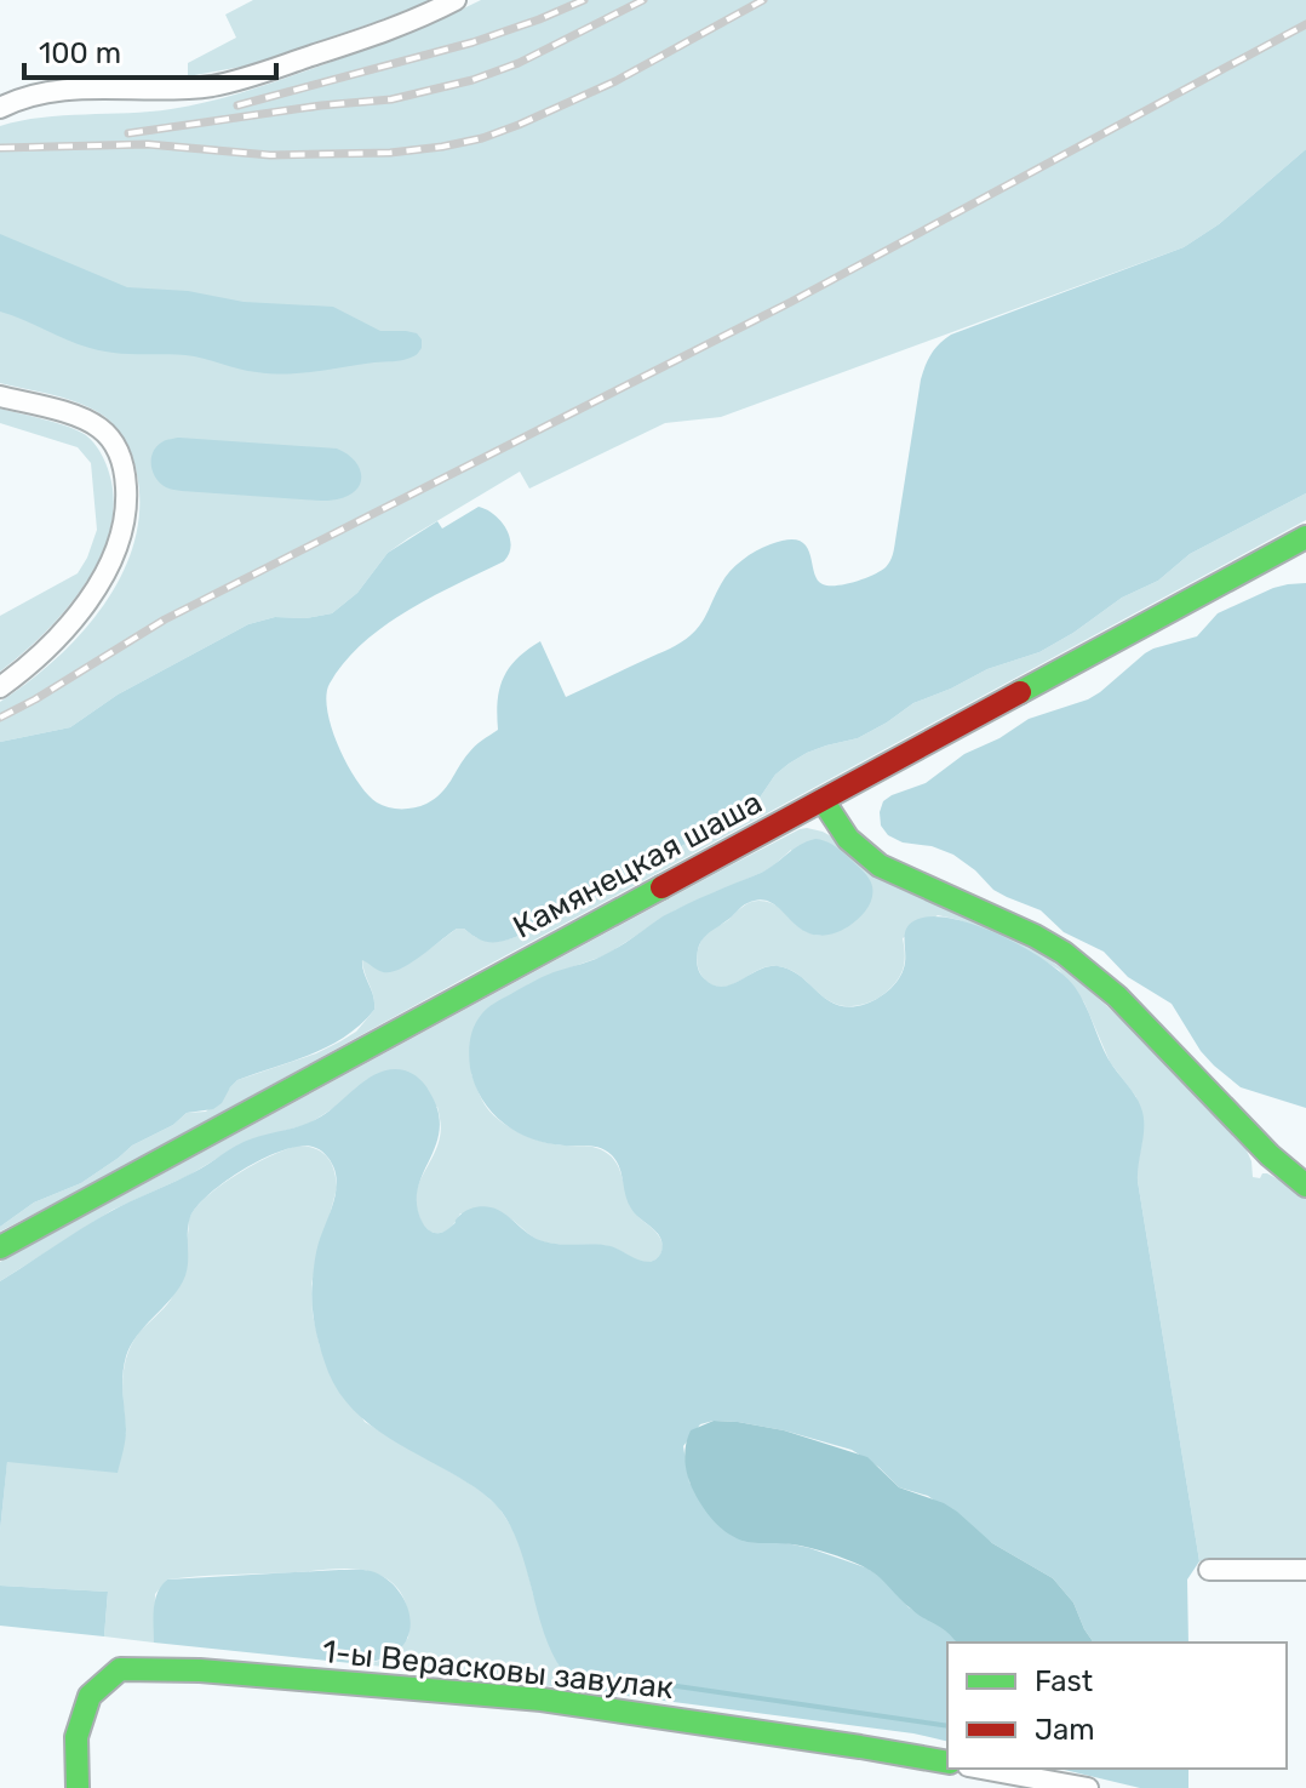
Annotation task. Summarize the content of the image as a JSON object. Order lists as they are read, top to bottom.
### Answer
{
  "streets": {
    "street": ["Камянецкая шаша", "1-ы Верасковы завулак"]
  },
  "legend": ["Fast", "Jam"],
  "scale_bar": "100 m"
}
